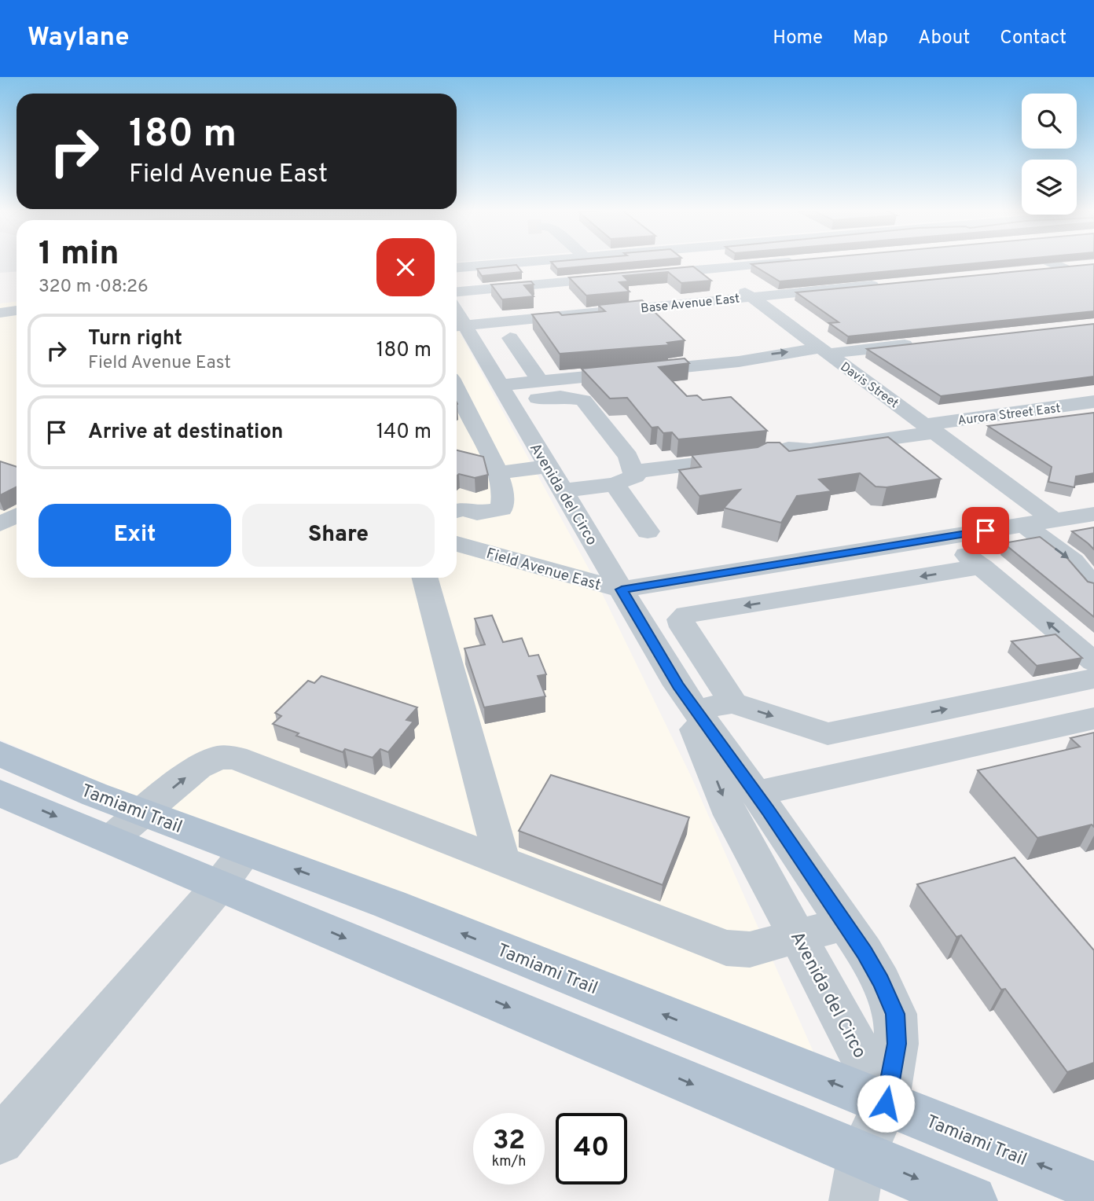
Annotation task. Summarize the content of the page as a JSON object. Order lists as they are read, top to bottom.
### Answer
{
  "streets": {
    "main road": ["Tamiami Trail"],
    "street": [
      "Base Avenue East",
      "Davis Street",
      "Aurora Street East",
      "Avenida del Circo",
      "Field Avenue East"
    ]
  },
  "crossings": [
    ["Base Avenue East", "Davis Street"],
    ["Base Avenue East", "Avenida del Circo"],
    ["Davis Street", "Aurora Street East"],
    ["Davis Street", "Field Avenue East"],
    ["Aurora Street East", "Avenida del Circo"],
    ["Avenida del Circo", "Field Avenue East"],
    ["Avenida del Circo", "Tamiami Trail"]
  ],
  "page": {
    "header": "Waylane",
    "nav": [
      "Home",
      "Map",
      "About",
      "Contact"
    ],
    "turn": ["180 m", "Field Avenue East"],
    "heading": ["1 min", "320 m · 08:26"],
    "list": [
      {
        "name": "Turn right",
        "note": "Field Avenue East",
        "value": "180 m"
      },
      {
        "name": "Arrive at destination",
        "value": "140 m"
      }
    ],
    "buttons": ["Exit", "Share"],
    "speed": "32 km/h",
    "limit": "40"
  }
}
